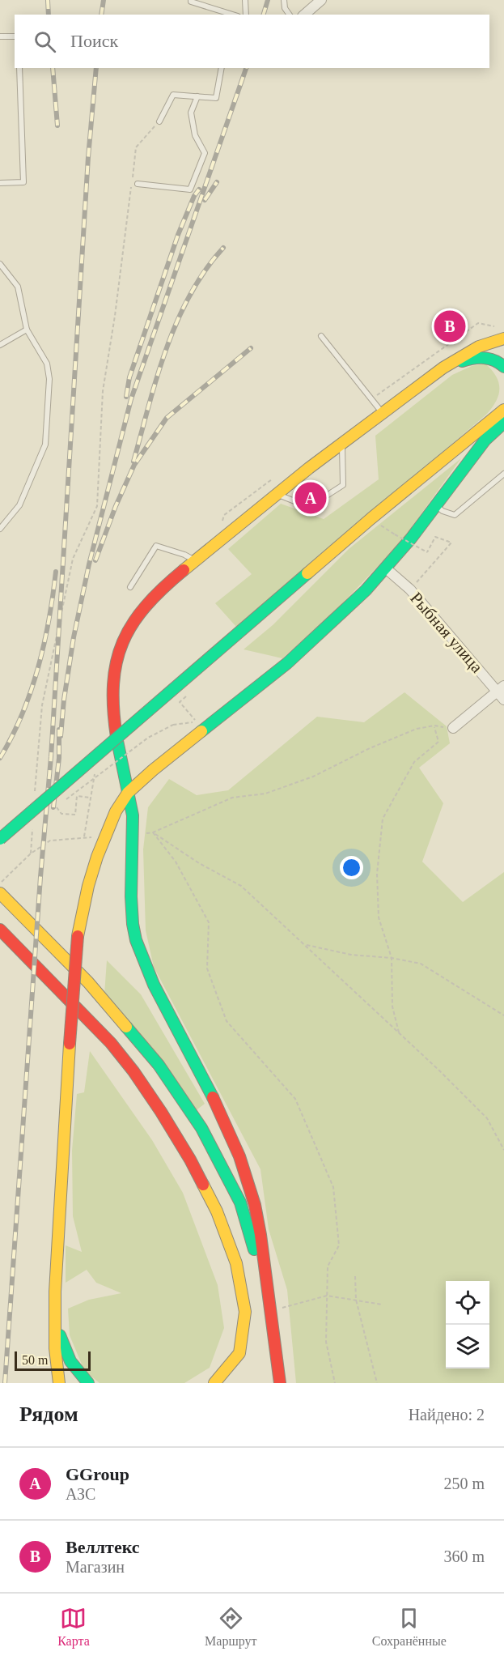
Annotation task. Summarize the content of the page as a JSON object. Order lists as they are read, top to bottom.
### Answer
{
  "streets": {
    "street": ["Рыбная улица"]
  },
  "scale_bar": "50 m",
  "page": {
    "search": "Поиск",
    "pins": ["B", "A"],
    "scale": "50 m",
    "heading": ["Рядом", "Найдено: 2"],
    "list": [
      {
        "mark": "A",
        "name": "GGroup",
        "note": "АЗС",
        "value": "250 m"
      },
      {
        "mark": "B",
        "name": "Веллтекс",
        "note": "Магазин",
        "value": "360 m"
      }
    ],
    "nav": ["Карта", "Маршрут", "Сохранённые"]
  }
}
